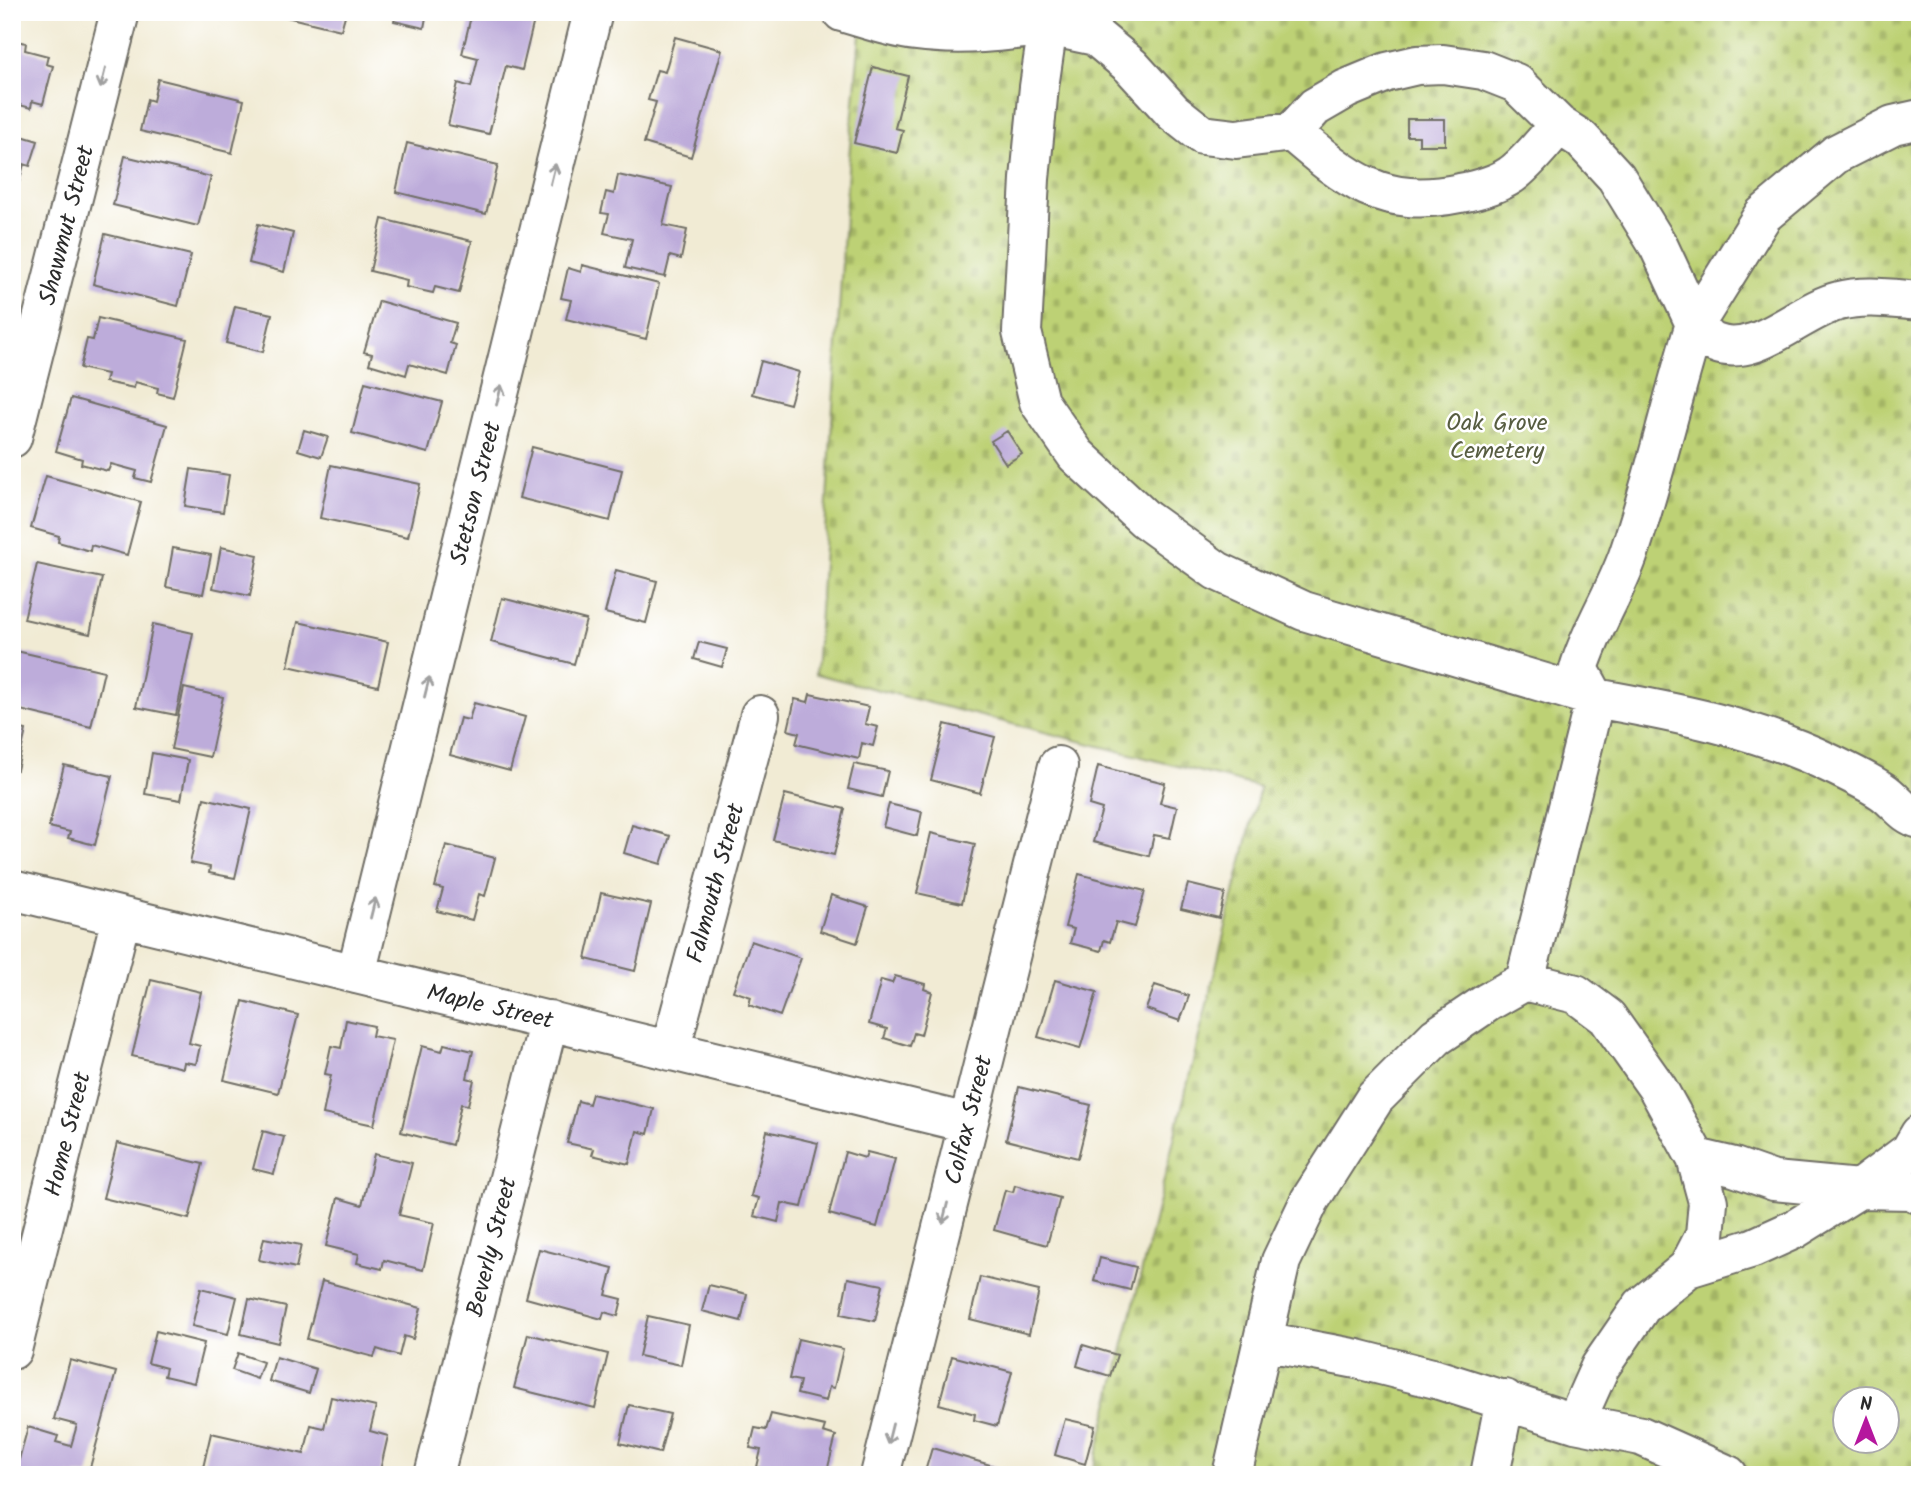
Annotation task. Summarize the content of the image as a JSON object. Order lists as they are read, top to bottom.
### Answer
{
  "streets": {
    "street": [
      "Shawmut Street",
      "Stetson Street",
      "Falmouth Street",
      "Maple Street",
      "Colfax Street",
      "Home Street",
      "Beverly Street"
    ]
  },
  "crossings": [
    ["Stetson Street", "Maple Street"],
    ["Falmouth Street", "Maple Street"],
    ["Maple Street", "Colfax Street"],
    ["Maple Street", "Home Street"],
    ["Maple Street", "Beverly Street"]
  ],
  "one_way": ["Shawmut Street", "Stetson Street"],
  "parks": ["Oak Grove Cemetery"],
  "north": "top"
}
